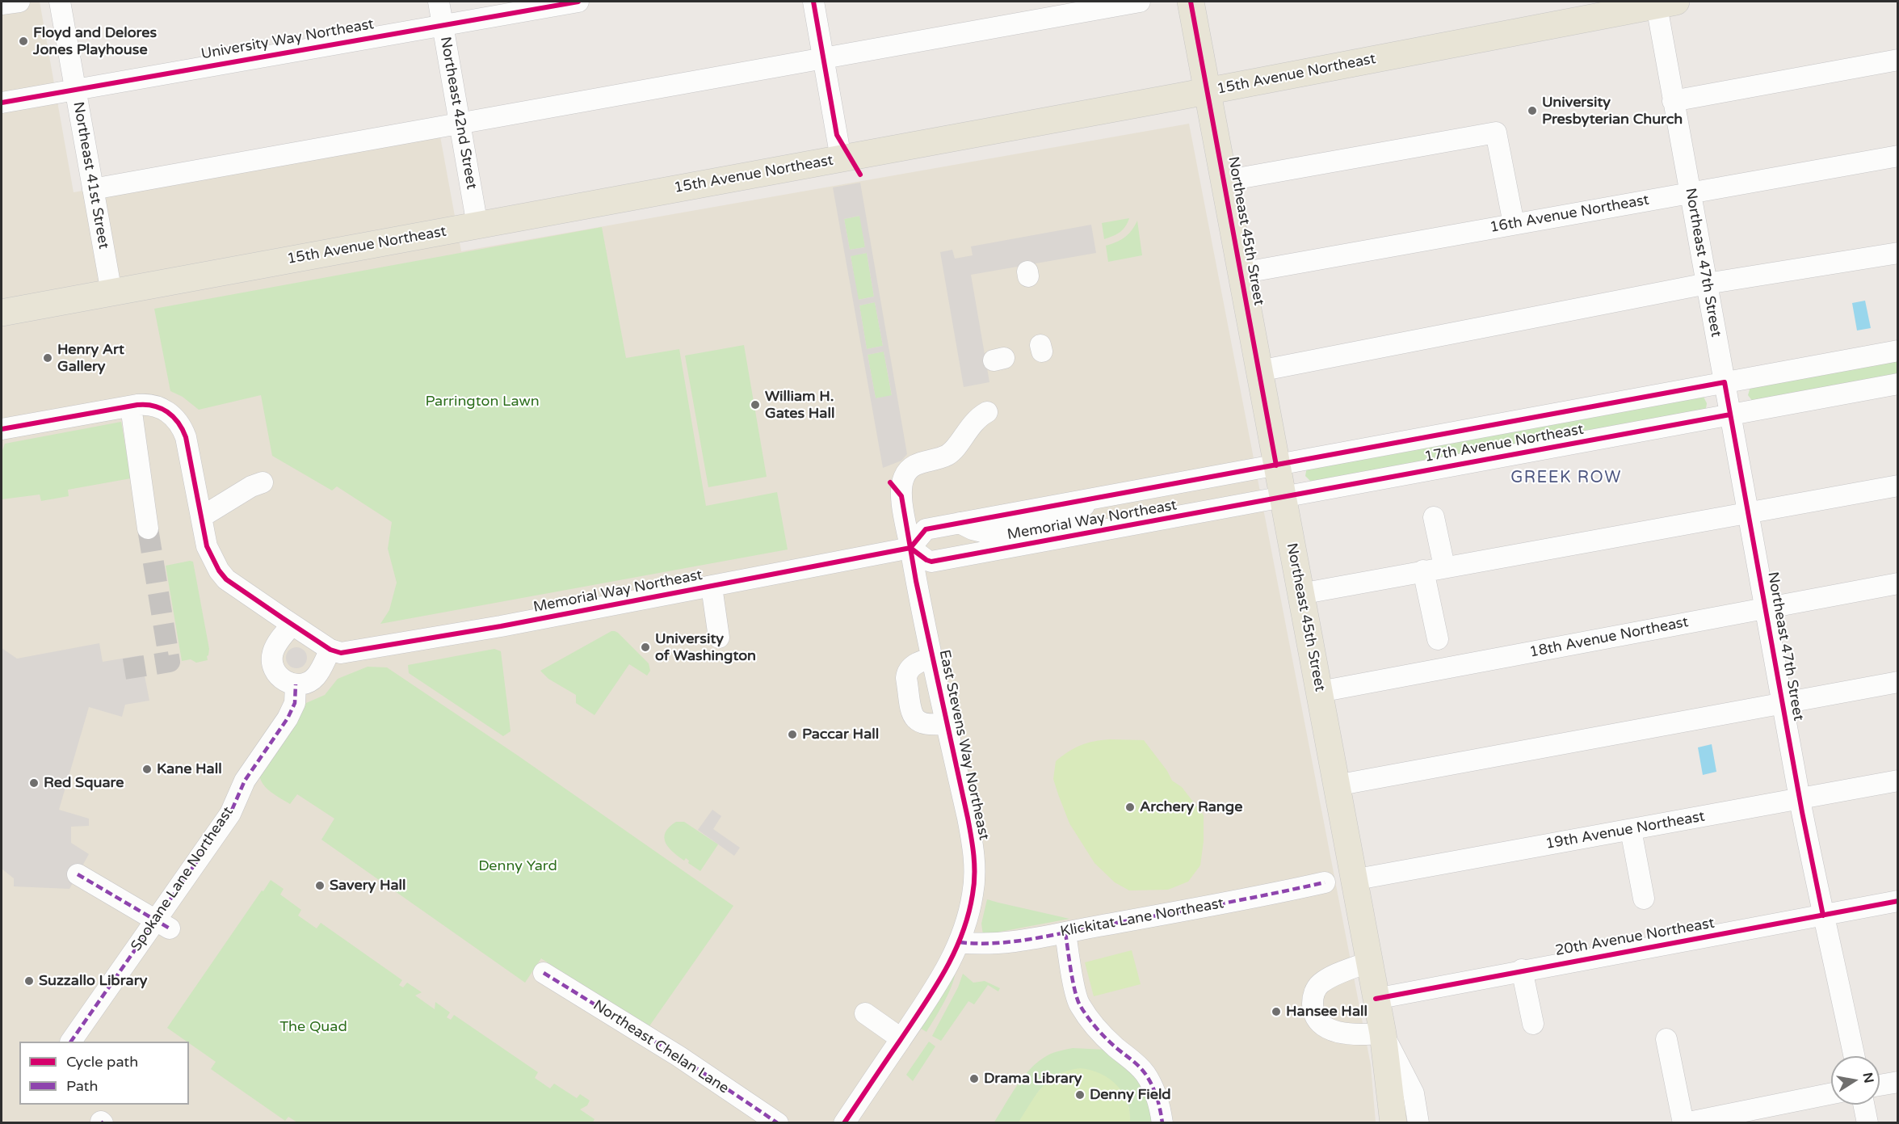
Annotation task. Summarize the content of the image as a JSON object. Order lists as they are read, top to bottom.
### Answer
{
  "streets": {
    "main road": ["15th Avenue Northeast", "Northeast 45th Street"],
    "street": [
      "University Way Northeast",
      "Northeast 42nd Street",
      "Northeast 41st Street",
      "16th Avenue Northeast",
      "Northeast 47th Street",
      "17th Avenue Northeast",
      "Memorial Way Northeast",
      "18th Avenue Northeast",
      "East Stevens Way Northeast",
      "19th Avenue Northeast",
      "Spokane Lane Northeast",
      "Klickitat Lane Northeast",
      "20th Avenue Northeast",
      "Northeast Chelan Lane"
    ]
  },
  "crossings": [
    ["University Way Northeast", "Northeast 42nd Street"],
    ["University Way Northeast", "Northeast 41st Street"],
    ["15th Avenue Northeast", "Northeast 42nd Street"],
    ["15th Avenue Northeast", "Northeast 41st Street"],
    ["15th Avenue Northeast", "Northeast 45th Street"],
    ["15th Avenue Northeast", "Northeast 47th Street"],
    ["16th Avenue Northeast", "Northeast 45th Street"],
    ["16th Avenue Northeast", "Northeast 47th Street"],
    ["Northeast 45th Street", "17th Avenue Northeast"],
    ["Northeast 45th Street", "Memorial Way Northeast"],
    ["Northeast 45th Street", "18th Avenue Northeast"],
    ["Northeast 45th Street", "19th Avenue Northeast"],
    ["Northeast 45th Street", "20th Avenue Northeast"],
    ["Northeast 47th Street", "17th Avenue Northeast"],
    ["Northeast 47th Street", "18th Avenue Northeast"],
    ["Northeast 47th Street", "19th Avenue Northeast"],
    ["Northeast 47th Street", "20th Avenue Northeast"],
    ["17th Avenue Northeast", "Memorial Way Northeast"],
    ["Memorial Way Northeast", "East Stevens Way Northeast"],
    ["Memorial Way Northeast", "Spokane Lane Northeast"],
    ["East Stevens Way Northeast", "Klickitat Lane Northeast"]
  ],
  "districts": ["GREEK ROW"],
  "parks": ["Parrington Lawn", "Denny Yard", "The Quad"],
  "places": [
    "Floyd and Delores Jones Playhouse",
    "University Presbyterian Church",
    "Henry Art Gallery",
    "William H. Gates Hall",
    "University of Washington",
    "Paccar Hall",
    "Kane Hall",
    "Red Square",
    "Archery Range",
    "Savery Hall",
    "Suzzallo Library",
    "Hansee Hall",
    "Drama Library",
    "Denny Field"
  ],
  "legend": ["Cycle path", "Path"],
  "north": "right"
}
